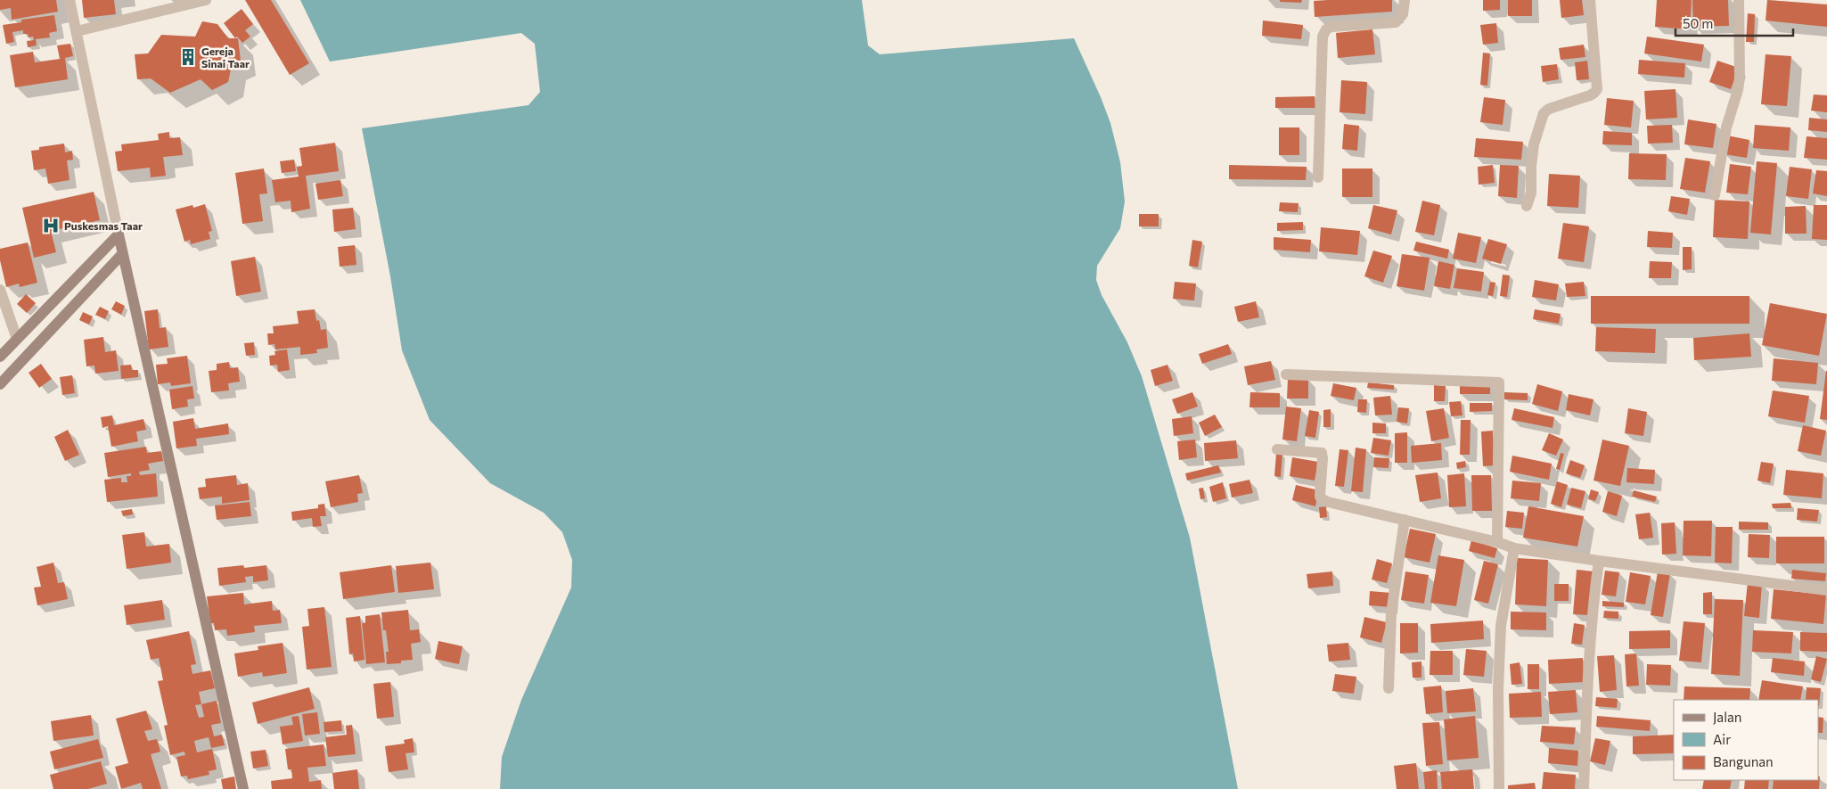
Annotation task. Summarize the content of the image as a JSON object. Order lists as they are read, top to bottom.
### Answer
{
  "places": {
    "building": ["Gereja Sinai Taar"],
    "hospital": ["Puskesmas Taar"]
  },
  "legend": ["Jalan", "Air", "Bangunan"],
  "scale_bar": "50 m"
}
